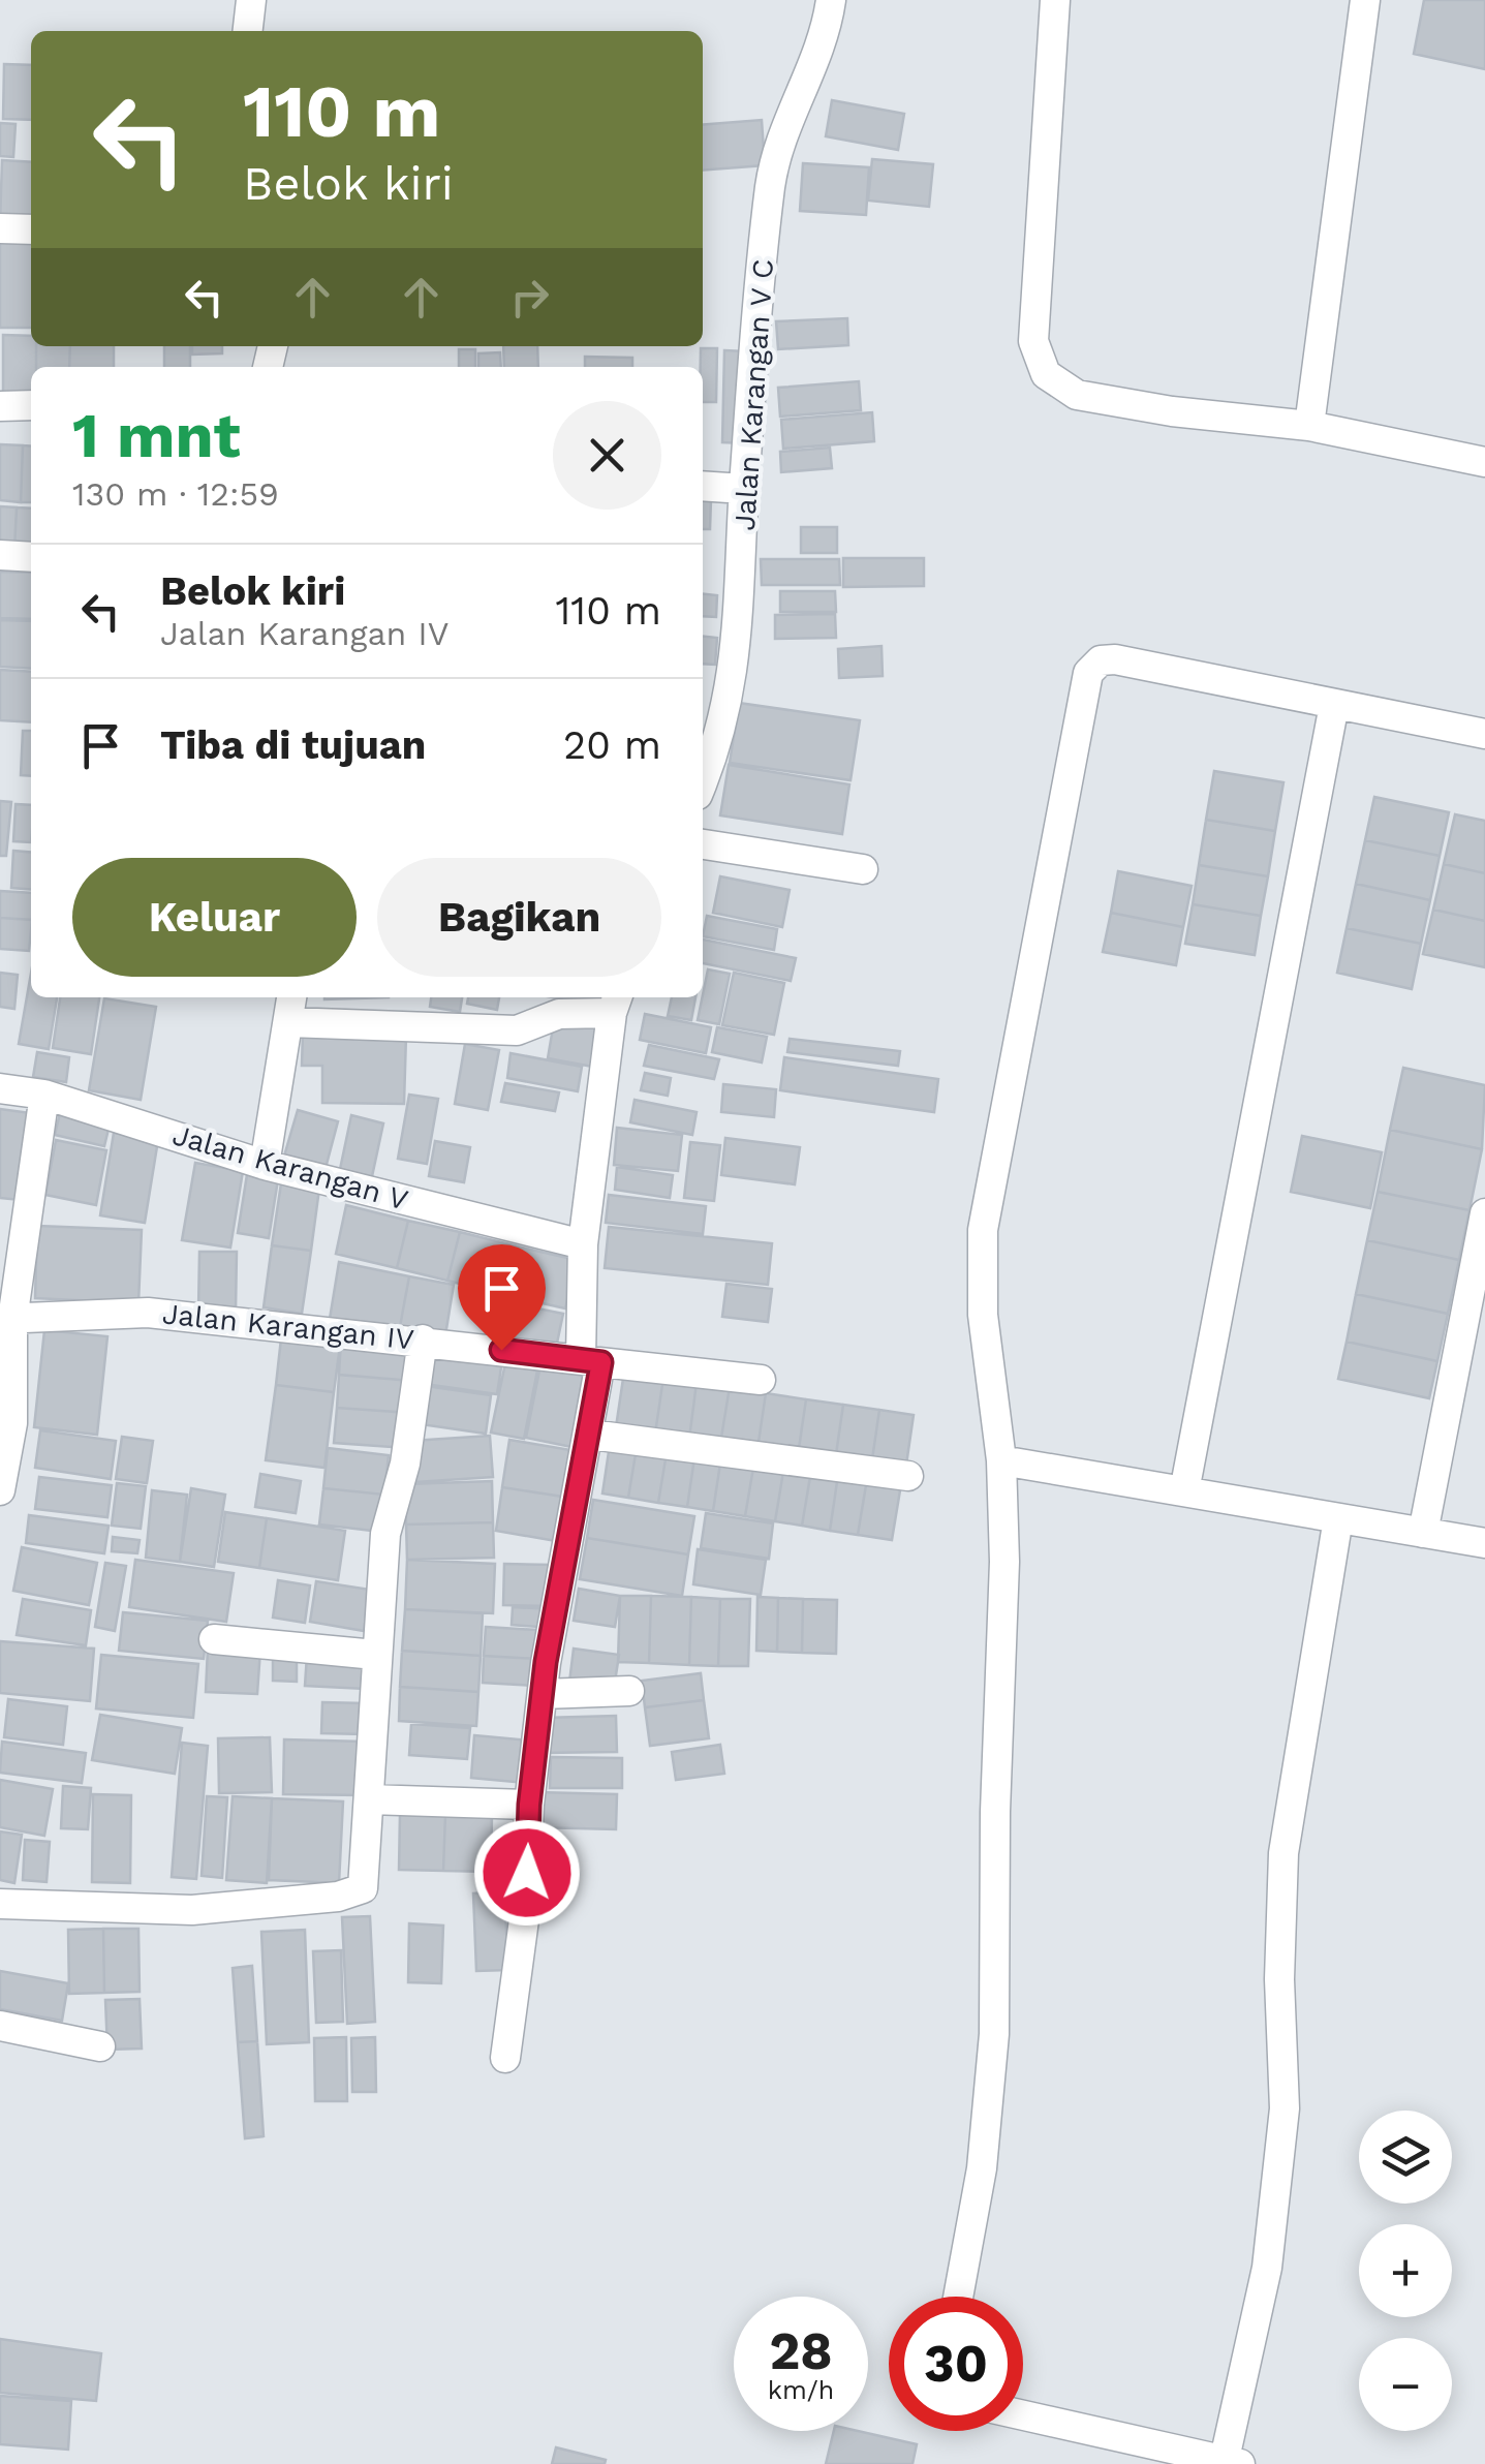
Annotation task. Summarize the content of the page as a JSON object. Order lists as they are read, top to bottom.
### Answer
{
  "streets": {
    "street": ["Jalan Karangan V C", "Jalan Karangan V", "Jalan Karangan IV"]
  },
  "page": {
    "turn": ["110 m", "Belok kiri"],
    "heading": ["1 mnt", "130 m · 12:59"],
    "list": [
      {
        "name": "Belok kiri",
        "note": "Jalan Karangan IV",
        "value": "110 m"
      },
      {
        "name": "Tiba di tujuan",
        "value": "20 m"
      }
    ],
    "buttons": ["Keluar", "Bagikan"],
    "map_buttons": ["+", "−"],
    "speed": "28 km/h",
    "limit": "30"
  }
}
